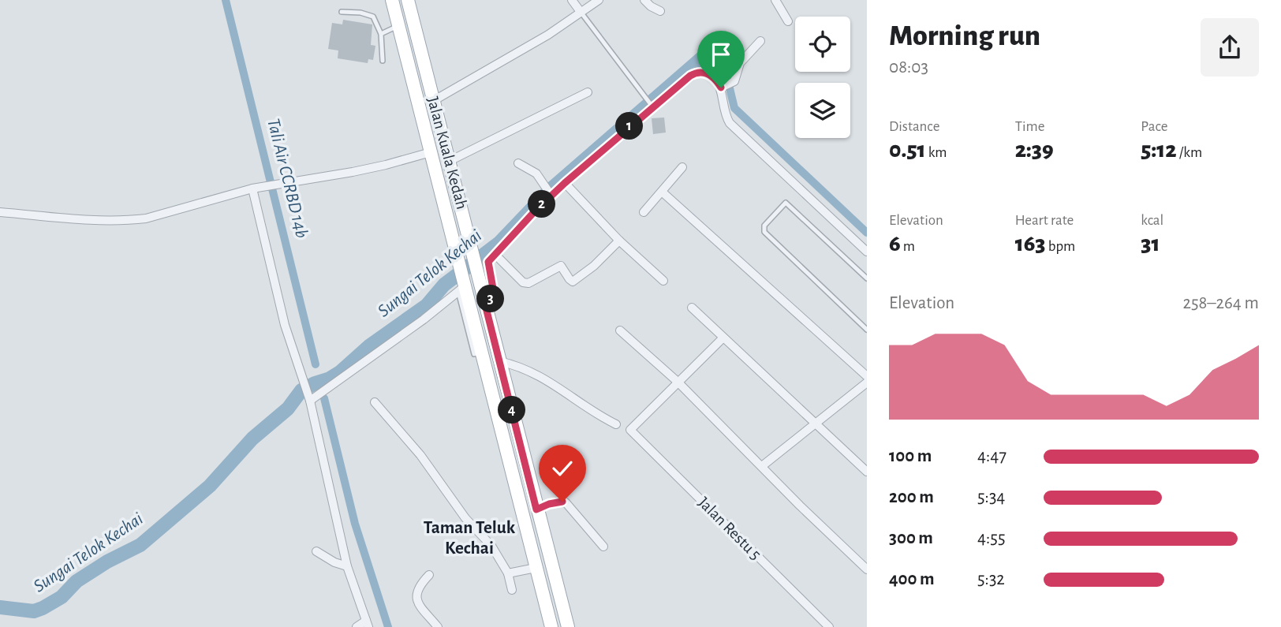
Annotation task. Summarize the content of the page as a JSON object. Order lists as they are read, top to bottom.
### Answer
{
  "streets": {
    "main road": ["Jalan Kuala Kedah"],
    "street": ["Jalan Restu 5"]
  },
  "districts": ["Taman Teluk Kechai"],
  "water": ["Tali Air CCRBD 14b", "Sungai Telok Kechai"],
  "page": {
    "heading": ["Morning run", "08:03"],
    "stats": [
      ["Distance", "0.51 km"],
      ["Time", "2:39"],
      ["Pace", "5:12 /km"],
      ["Elevation", "6 m"],
      ["Heart rate", "163 bpm"],
      ["kcal", "31"]
    ],
    "pins": [
      "1",
      "2",
      "3",
      "4"
    ],
    "chart": ["Elevation", "258–264 m"],
    "list": [
      {
        "name": "100 m",
        "note": "4:47"
      },
      {
        "name": "200 m",
        "note": "5:34"
      },
      {
        "name": "300 m",
        "note": "4:55"
      },
      {
        "name": "400 m",
        "note": "5:32"
      }
    ]
  }
}
